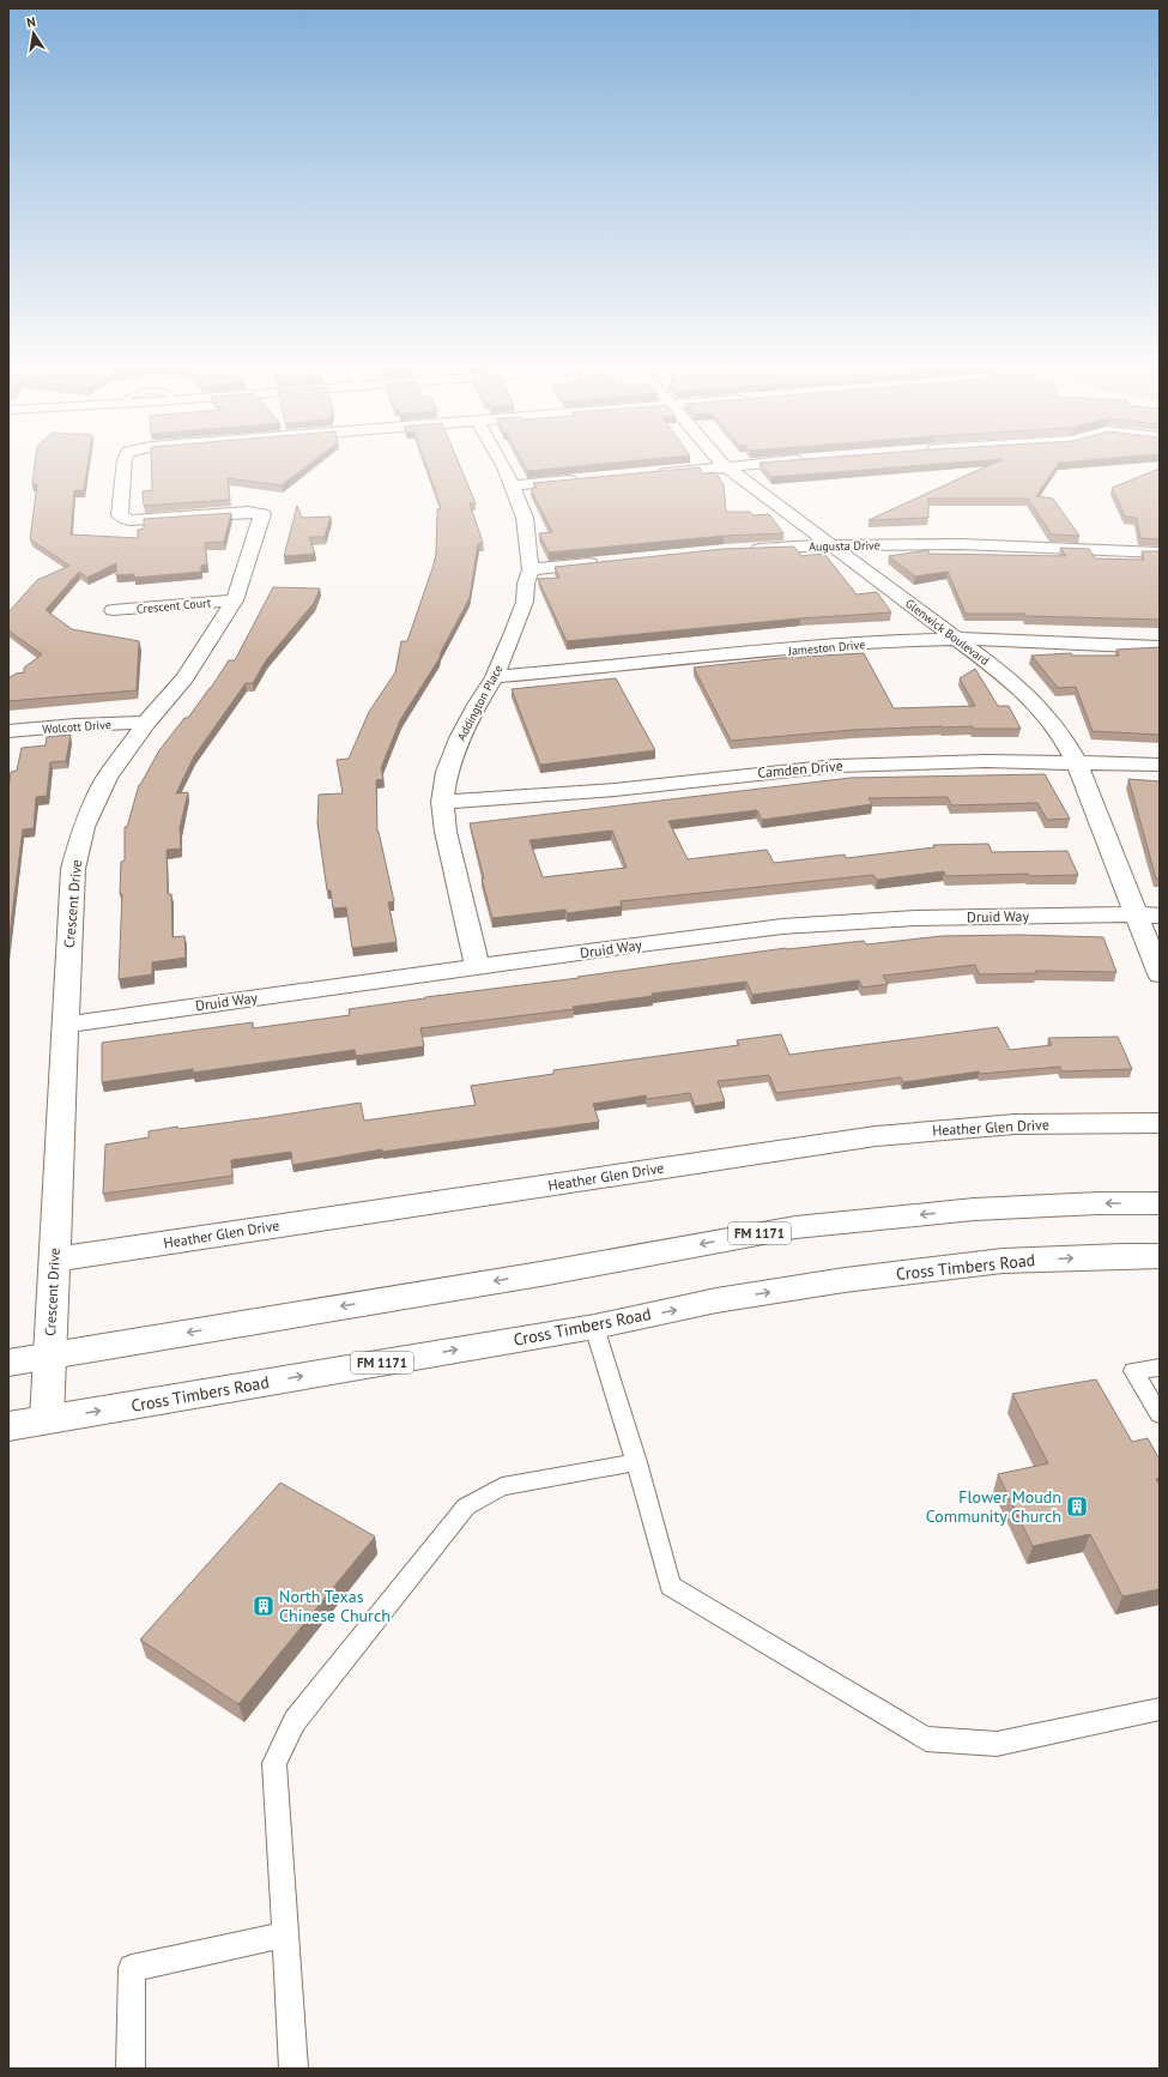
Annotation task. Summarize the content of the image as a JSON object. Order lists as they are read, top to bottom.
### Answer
{
  "streets": {
    "street": [
      "Augusta Drive",
      "Crescent Court",
      "Glenwick Boulevard",
      "Jameston Drive",
      "Addington Place",
      "Wolcott Drive",
      "Camden Drive",
      "Crescent Drive",
      "Druid Way",
      "Heather Glen Drive",
      "FM 1171",
      "Cross Timbers Road"
    ]
  },
  "crossings": [
    ["Augusta Drive", "Glenwick Boulevard"],
    ["Crescent Court", "Crescent Drive"],
    ["Glenwick Boulevard", "Jameston Drive"],
    ["Glenwick Boulevard", "Camden Drive"],
    ["Glenwick Boulevard", "Druid Way"],
    ["Jameston Drive", "Addington Place"],
    ["Addington Place", "Camden Drive"],
    ["Addington Place", "Druid Way"],
    ["Wolcott Drive", "Crescent Drive"],
    ["Crescent Drive", "Druid Way"],
    ["Crescent Drive", "Heather Glen Drive"],
    ["Crescent Drive", "FM 1171"],
    ["Crescent Drive", "Cross Timbers Road"]
  ],
  "places": {
    "building": ["Flower Moudn Community Church", "North Texas Chinese Church"]
  },
  "north": "top"
}
